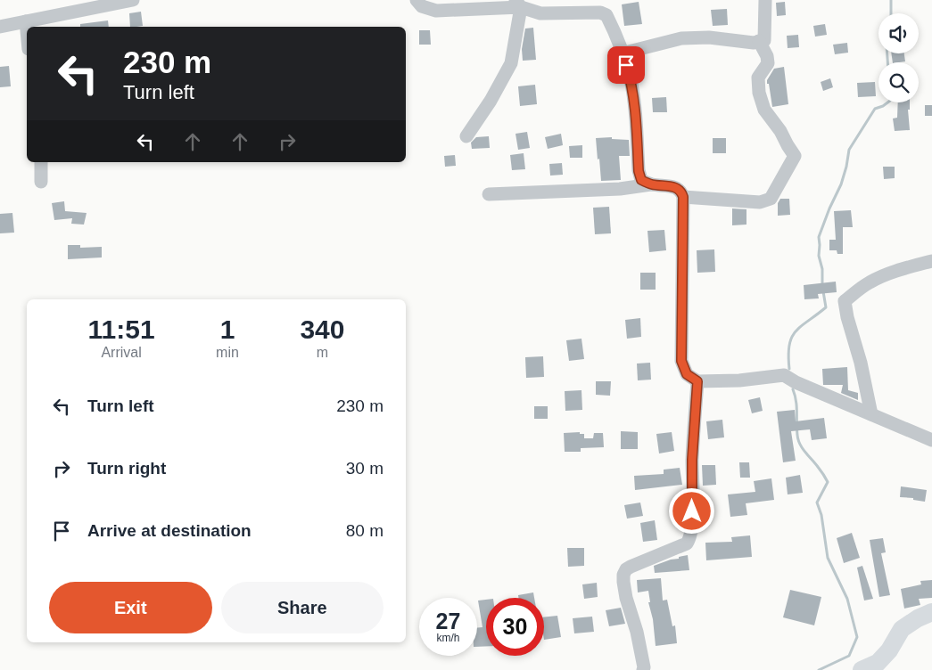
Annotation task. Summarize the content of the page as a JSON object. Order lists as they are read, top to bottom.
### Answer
{
  "page": {
    "turn": ["230 m", "Turn left"],
    "eta": [
      "11:51",
      "Arrival",
      "1",
      "min",
      "340",
      "m"
    ],
    "list": [
      {
        "name": "Turn left",
        "value": "230 m"
      },
      {
        "name": "Turn right",
        "value": "30 m"
      },
      {
        "name": "Arrive at destination",
        "value": "80 m"
      }
    ],
    "buttons": ["Exit", "Share"],
    "speed": "27 km/h",
    "limit": "30"
  }
}
